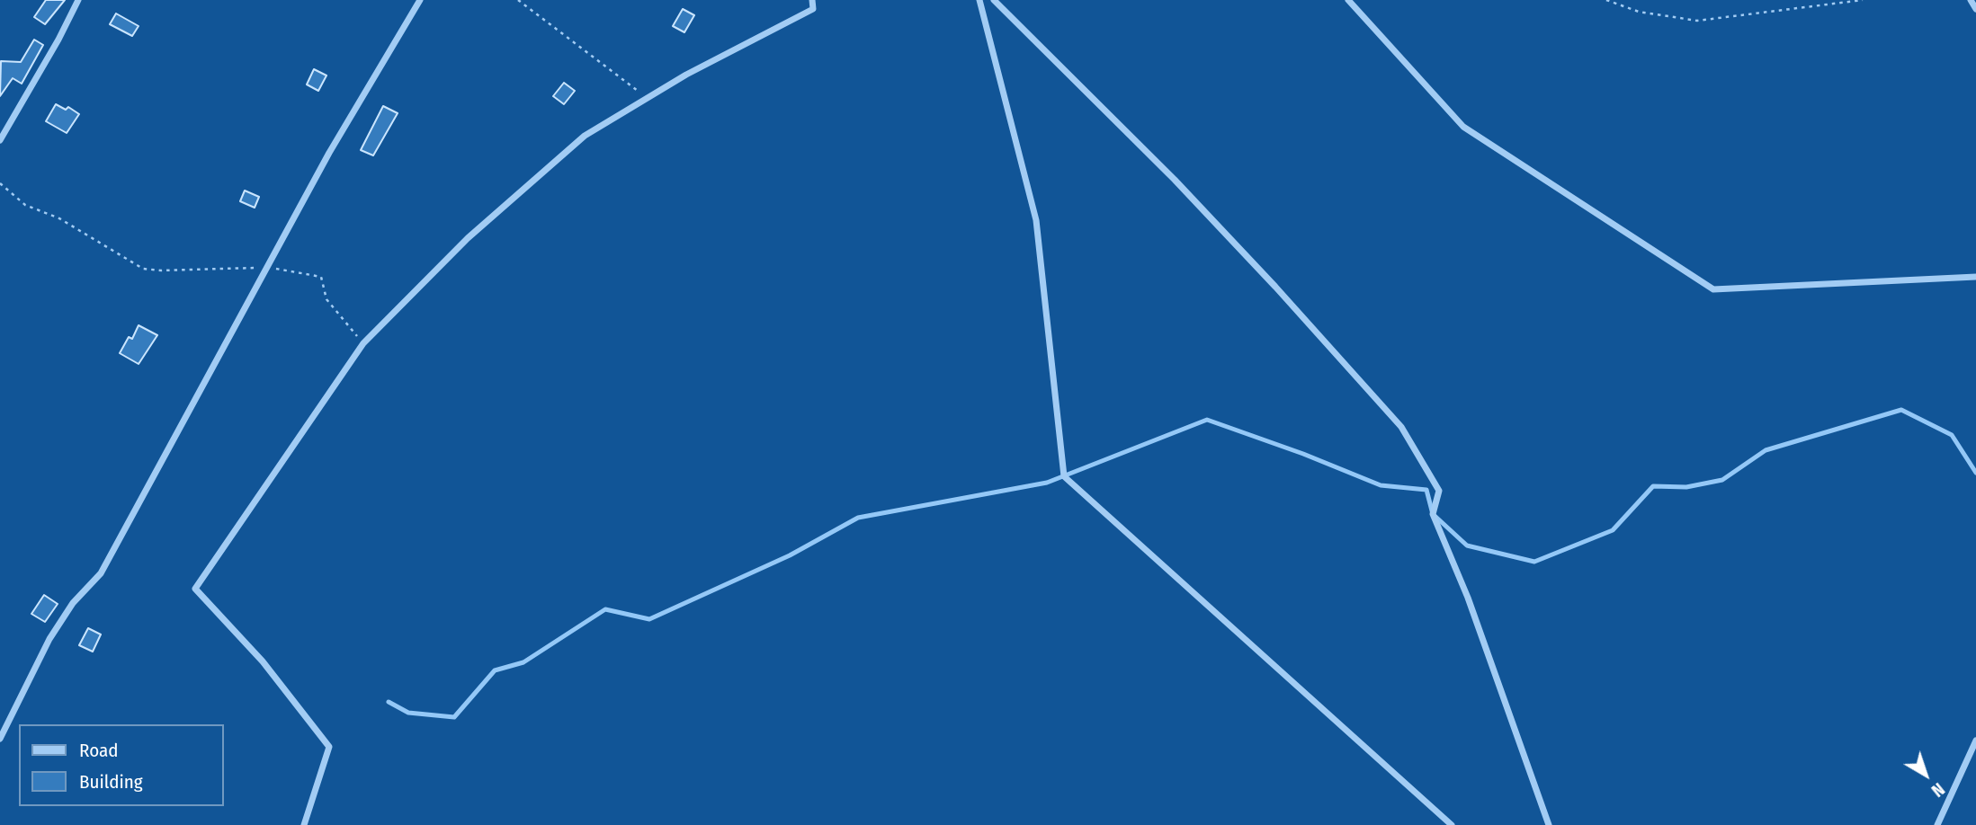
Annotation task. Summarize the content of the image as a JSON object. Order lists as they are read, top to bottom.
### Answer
{
  "legend": ["Road", "Building"],
  "north": "bottom right"
}
